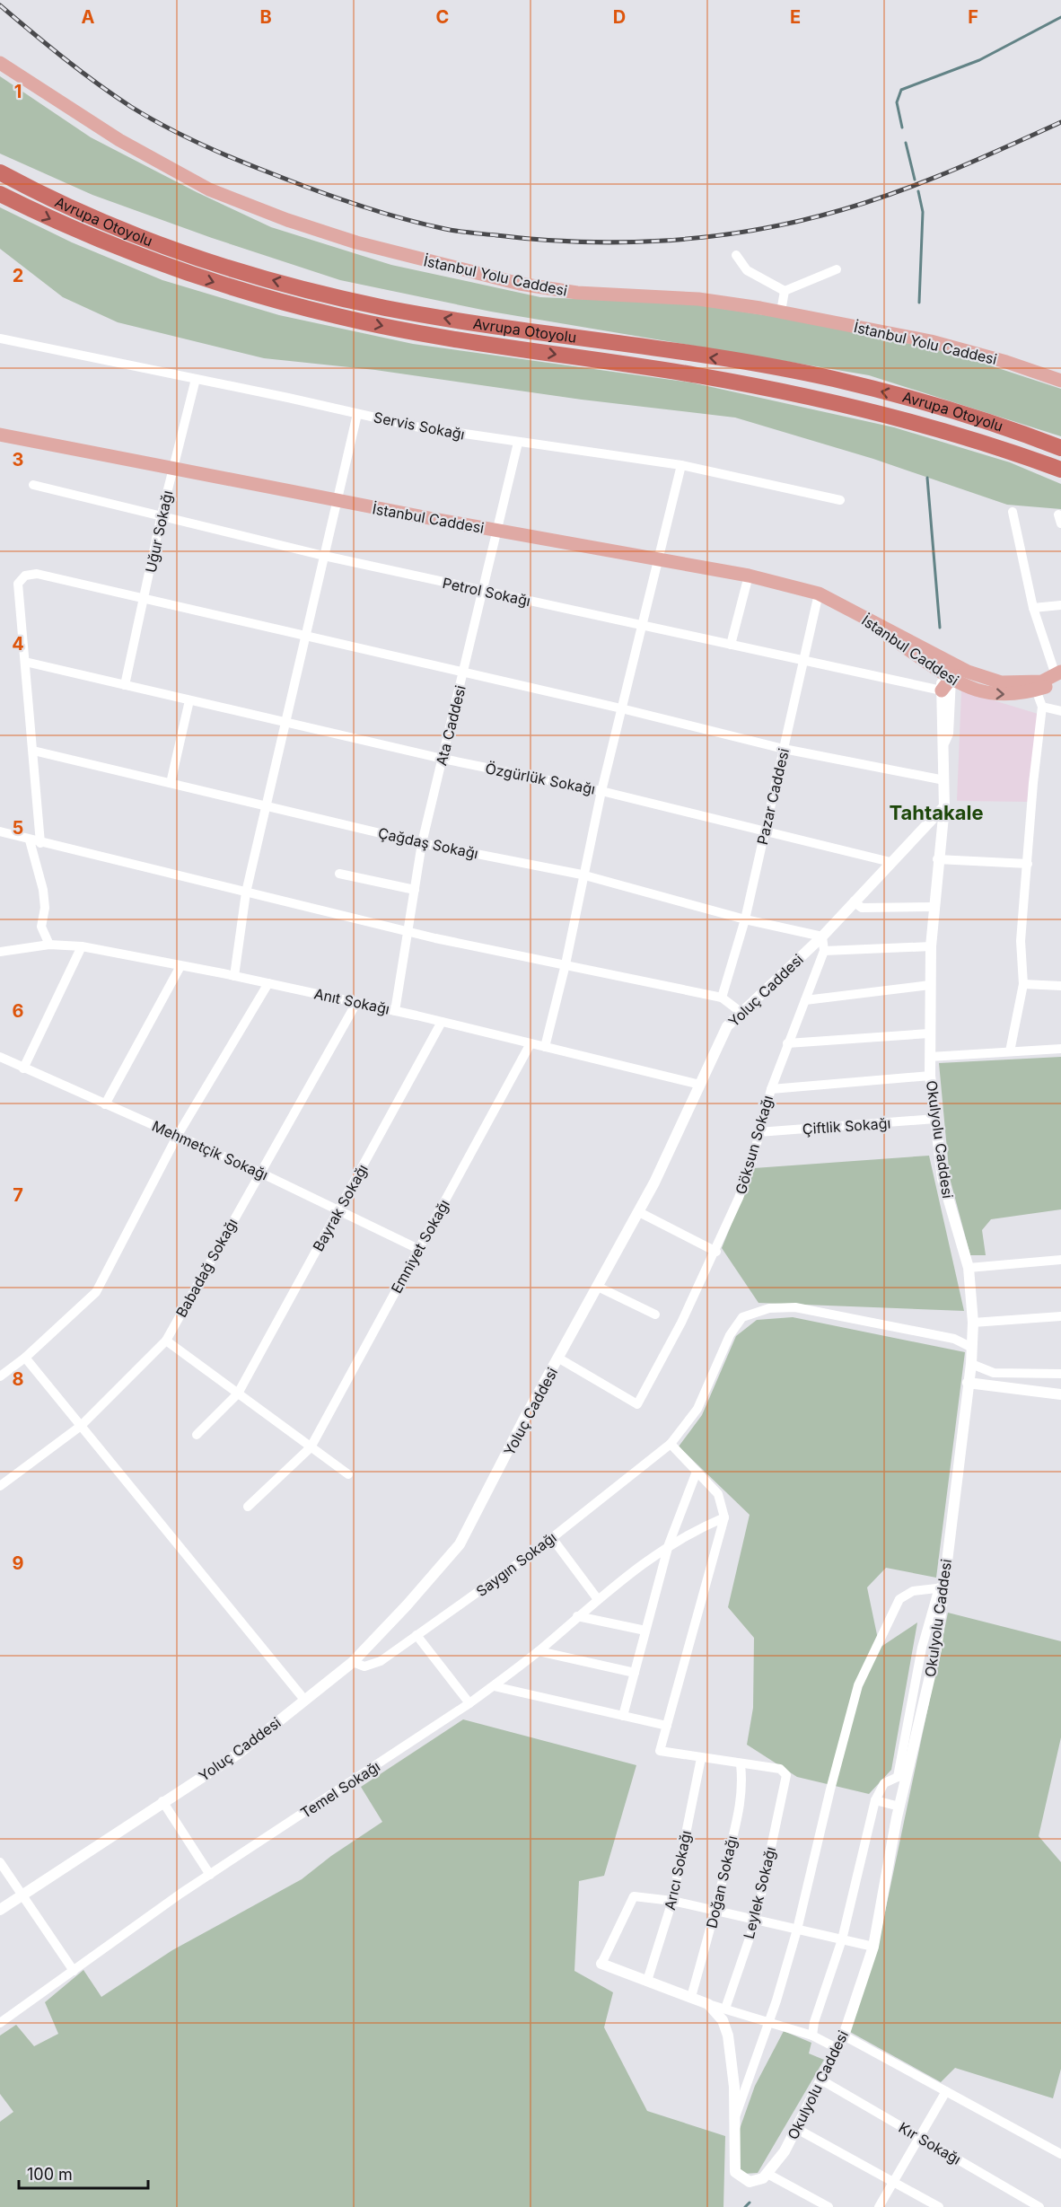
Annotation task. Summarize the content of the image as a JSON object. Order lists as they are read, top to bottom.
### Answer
{
  "streets": {
    "highway": ["Avrupa Otoyolu"],
    "main road": ["İstanbul Yolu Caddesi", "İstanbul Caddesi"],
    "street": [
      "Servis Sokağı",
      "Uğur Sokağı",
      "Petrol Sokağı",
      "Ata Caddesi",
      "Özgürlük Sokağı",
      "Pazar Caddesi",
      "Çağdaş Sokağı",
      "Yoluç Caddesi",
      "Anıt Sokağı",
      "Çiftlik Sokağı",
      "Okulyolu Caddesi",
      "Göksun Sokağı",
      "Mehmetçik Sokağı",
      "Bayrak Sokağı",
      "Emniyet Sokağı",
      "Babadağ Sokağı",
      "Saygın Sokağı",
      "Temel Sokağı",
      "Arıcı Sokağı",
      "Doğan Sokağı",
      "Leylek Sokağı",
      "Kır Sokağı"
    ]
  },
  "crossings": [
    ["Servis Sokağı", "Uğur Sokağı"],
    ["Servis Sokağı", "Ata Caddesi"],
    ["İstanbul Caddesi", "Uğur Sokağı"],
    ["İstanbul Caddesi", "Ata Caddesi"],
    ["İstanbul Caddesi", "Pazar Caddesi"],
    ["Uğur Sokağı", "Petrol Sokağı"],
    ["Uğur Sokağı", "Özgürlük Sokağı"],
    ["Petrol Sokağı", "Ata Caddesi"],
    ["Petrol Sokağı", "Pazar Caddesi"],
    ["Ata Caddesi", "Özgürlük Sokağı"],
    ["Ata Caddesi", "Çağdaş Sokağı"],
    ["Ata Caddesi", "Anıt Sokağı"],
    ["Özgürlük Sokağı", "Pazar Caddesi"],
    ["Özgürlük Sokağı", "Yoluç Caddesi"],
    ["Pazar Caddesi", "Çağdaş Sokağı"],
    ["Çağdaş Sokağı", "Yoluç Caddesi"],
    ["Çağdaş Sokağı", "Göksun Sokağı"],
    ["Yoluç Caddesi", "Anıt Sokağı"],
    ["Yoluç Caddesi", "Okulyolu Caddesi"],
    ["Yoluç Caddesi", "Göksun Sokağı"],
    ["Yoluç Caddesi", "Saygın Sokağı"],
    ["Anıt Sokağı", "Bayrak Sokağı"],
    ["Anıt Sokağı", "Emniyet Sokağı"],
    ["Anıt Sokağı", "Babadağ Sokağı"],
    ["Çiftlik Sokağı", "Okulyolu Caddesi"],
    ["Çiftlik Sokağı", "Göksun Sokağı"],
    ["Okulyolu Caddesi", "Saygın Sokağı"],
    ["Okulyolu Caddesi", "Kır Sokağı"],
    ["Mehmetçik Sokağı", "Bayrak Sokağı"],
    ["Mehmetçik Sokağı", "Emniyet Sokağı"],
    ["Mehmetçik Sokağı", "Babadağ Sokağı"],
    ["Doğan Sokağı", "Leylek Sokağı"]
  ],
  "districts": ["Tahtakale"],
  "scale_bar": "100 m",
  "grid": {
    "columns": [
      "A",
      "B",
      "C",
      "D",
      "E",
      "F"
    ],
    "rows": [
      "1",
      "2",
      "3",
      "4",
      "5",
      "6",
      "7",
      "8",
      "9"
    ]
  }
}
